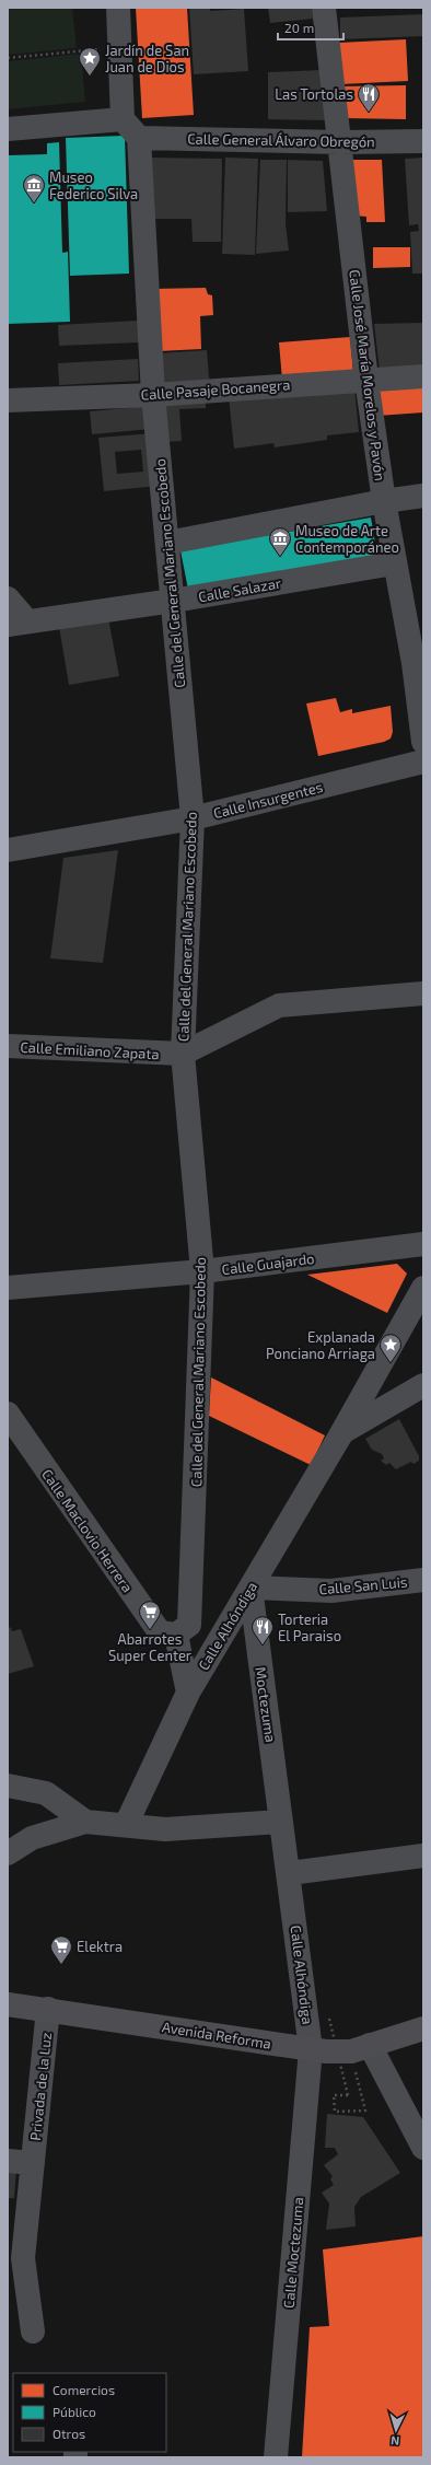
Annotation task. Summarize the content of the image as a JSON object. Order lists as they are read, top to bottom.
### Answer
{
  "streets": {
    "main road": ["Avenida Reforma"],
    "street": [
      "Calle General Álvaro Obregón",
      "Calle José María Morelos y Pavón",
      "Calle Pasaje Bocanegra",
      "Calle del General Mariano Escobedo",
      "Calle Salazar",
      "Calle Insurgentes",
      "Calle Emiliano Zapata",
      "Calle Guajardo",
      "Calle Maclovio Herrera",
      "Calle San Luis",
      "Calle Alhóndiga",
      "Moctezuma",
      "Privada de la Luz",
      "Calle Moctezuma"
    ]
  },
  "crossings": [
    ["Calle General Álvaro Obregón", "Calle José María Morelos y Pavón"],
    ["Calle General Álvaro Obregón", "Calle del General Mariano Escobedo"],
    ["Calle José María Morelos y Pavón", "Calle Pasaje Bocanegra"],
    ["Calle José María Morelos y Pavón", "Calle Salazar"],
    ["Calle Pasaje Bocanegra", "Calle del General Mariano Escobedo"],
    ["Calle del General Mariano Escobedo", "Calle Salazar"],
    ["Calle del General Mariano Escobedo", "Calle Insurgentes"],
    ["Calle del General Mariano Escobedo", "Calle Emiliano Zapata"],
    ["Calle del General Mariano Escobedo", "Calle Guajardo"],
    ["Calle del General Mariano Escobedo", "Calle Maclovio Herrera"],
    ["Calle San Luis", "Calle Alhóndiga"],
    ["Calle San Luis", "Moctezuma"],
    ["Calle Alhóndiga", "Moctezuma"],
    ["Calle Alhóndiga", "Avenida Reforma"],
    ["Calle Alhóndiga", "Calle Moctezuma"],
    ["Avenida Reforma", "Privada de la Luz"],
    ["Avenida Reforma", "Calle Moctezuma"]
  ],
  "places": {
    "place": ["Jardín de San Juan de Dios", "Explanada Ponciano Arriaga"],
    "restaurant": ["Las Tortolas", "Torteria El Paraiso"],
    "museum": ["Museo Federico Silva", "Museo de Arte Contemporáneo"],
    "supermarket": ["Abarrotes Super Center", "Elektra"]
  },
  "legend": ["Comercios", "Público", "Otros"],
  "scale_bar": "20 m",
  "north": "bottom"
}
